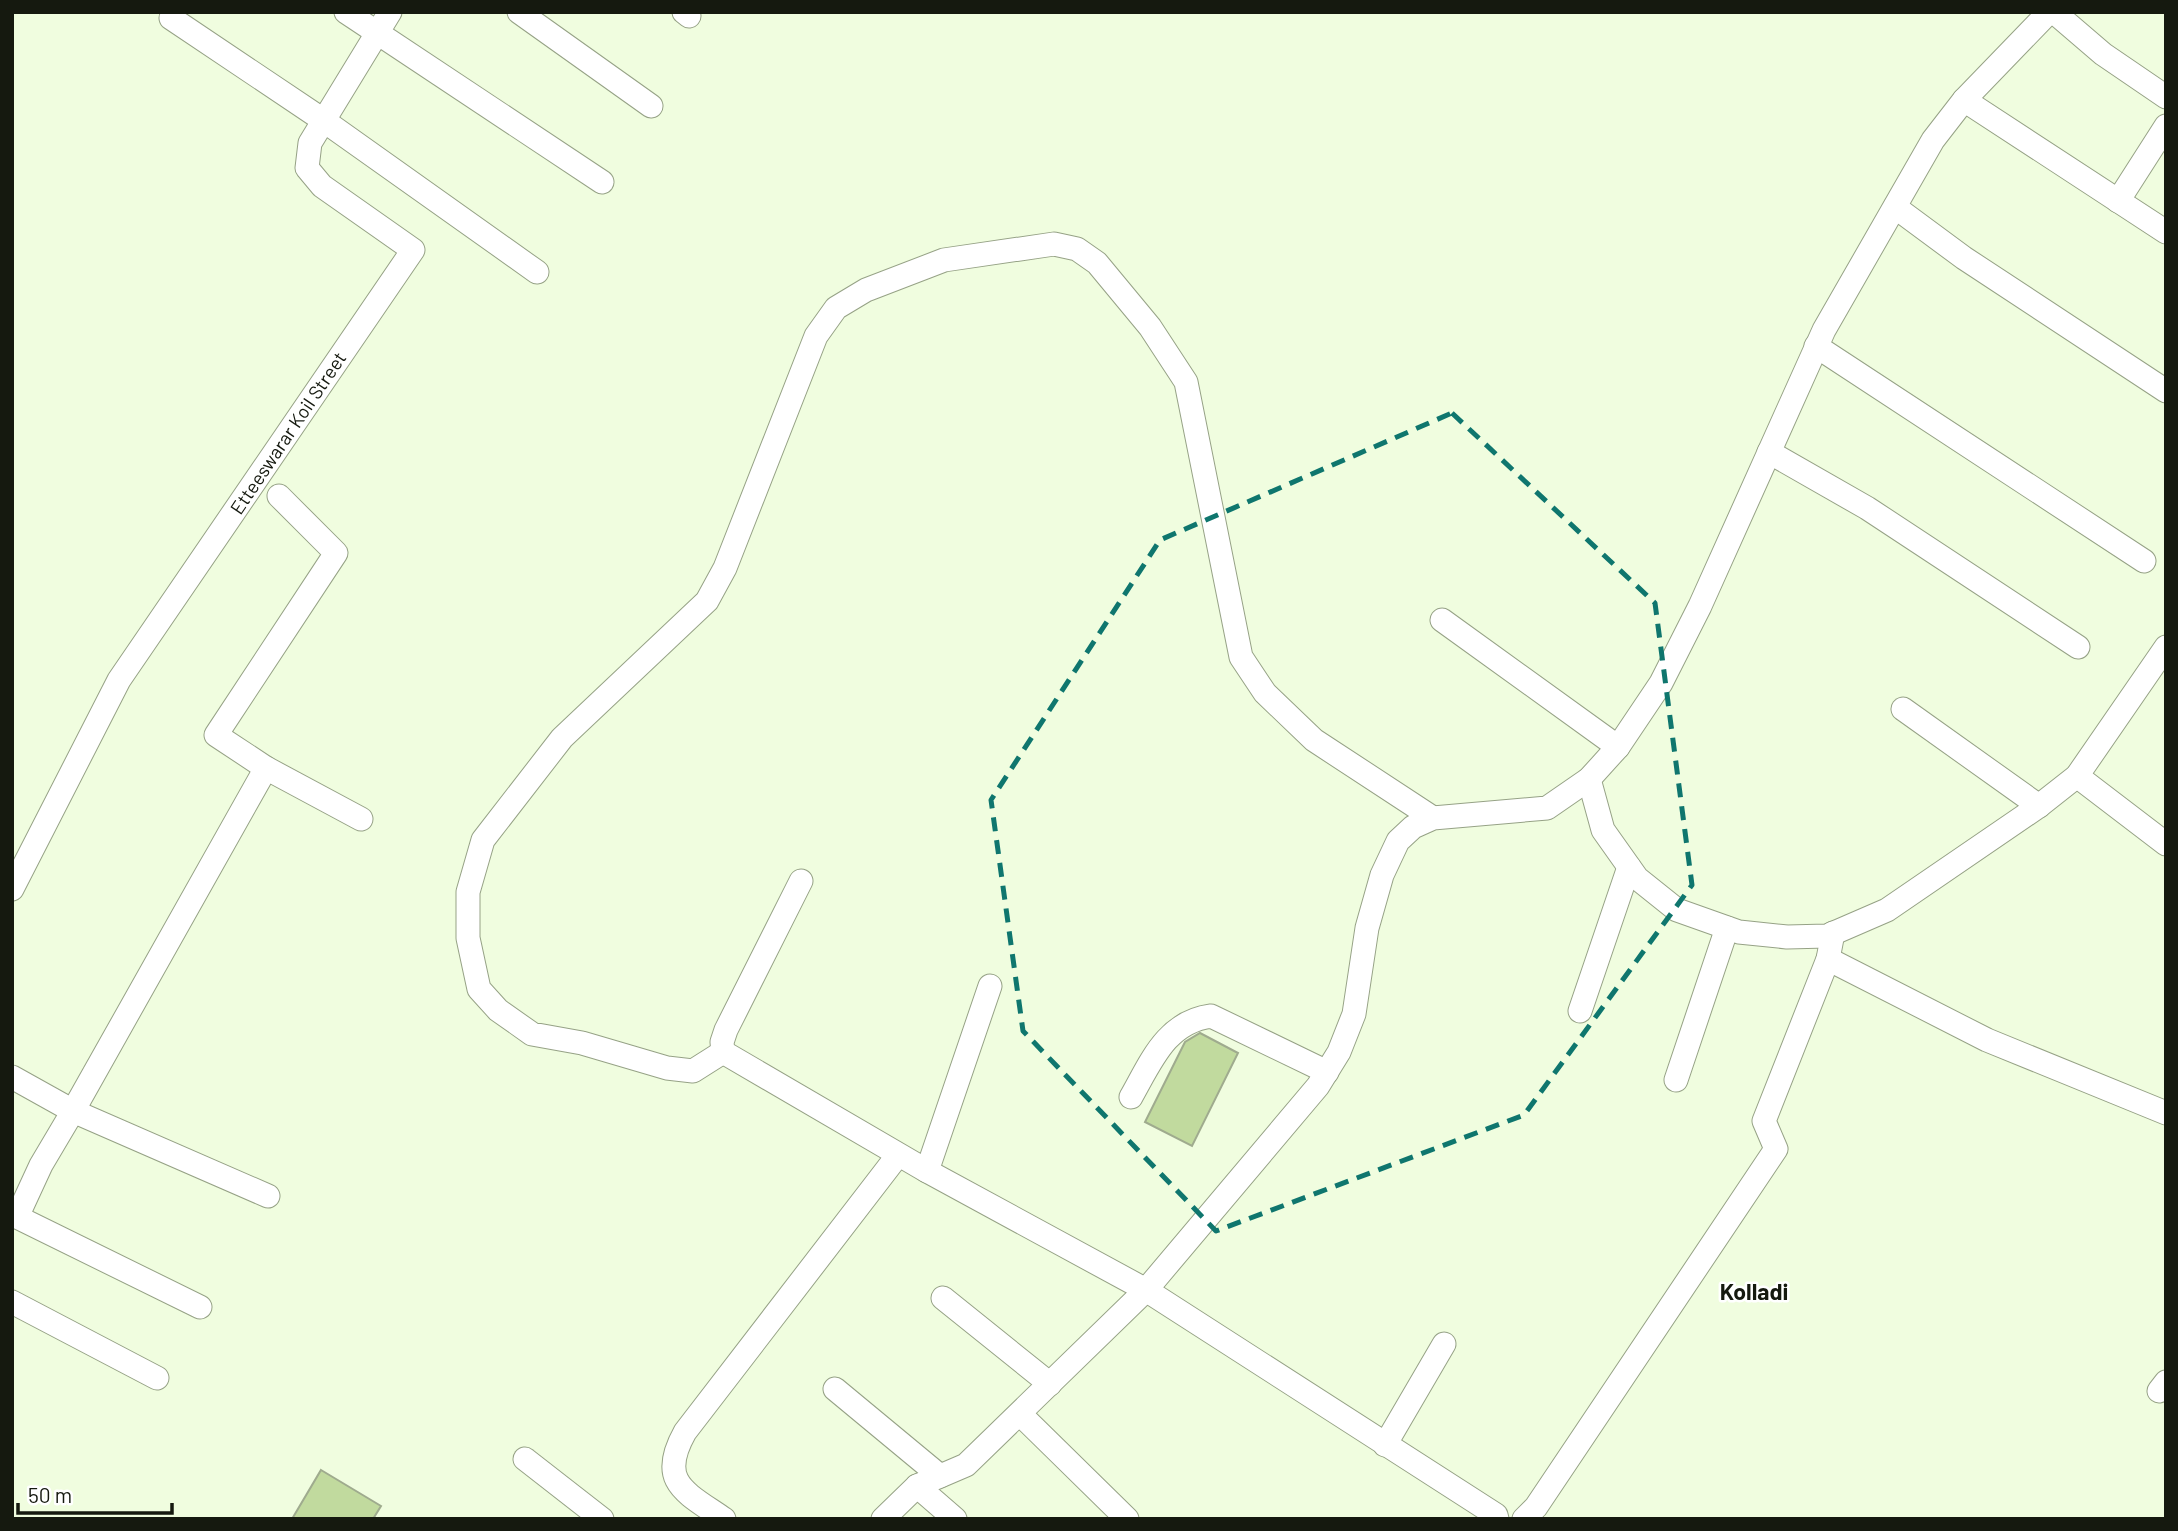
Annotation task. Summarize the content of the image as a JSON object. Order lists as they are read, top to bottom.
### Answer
{
  "streets": {
    "street": ["Etteeswarar Koil Street"]
  },
  "districts": ["Kolladi"],
  "scale_bar": "50 m"
}
